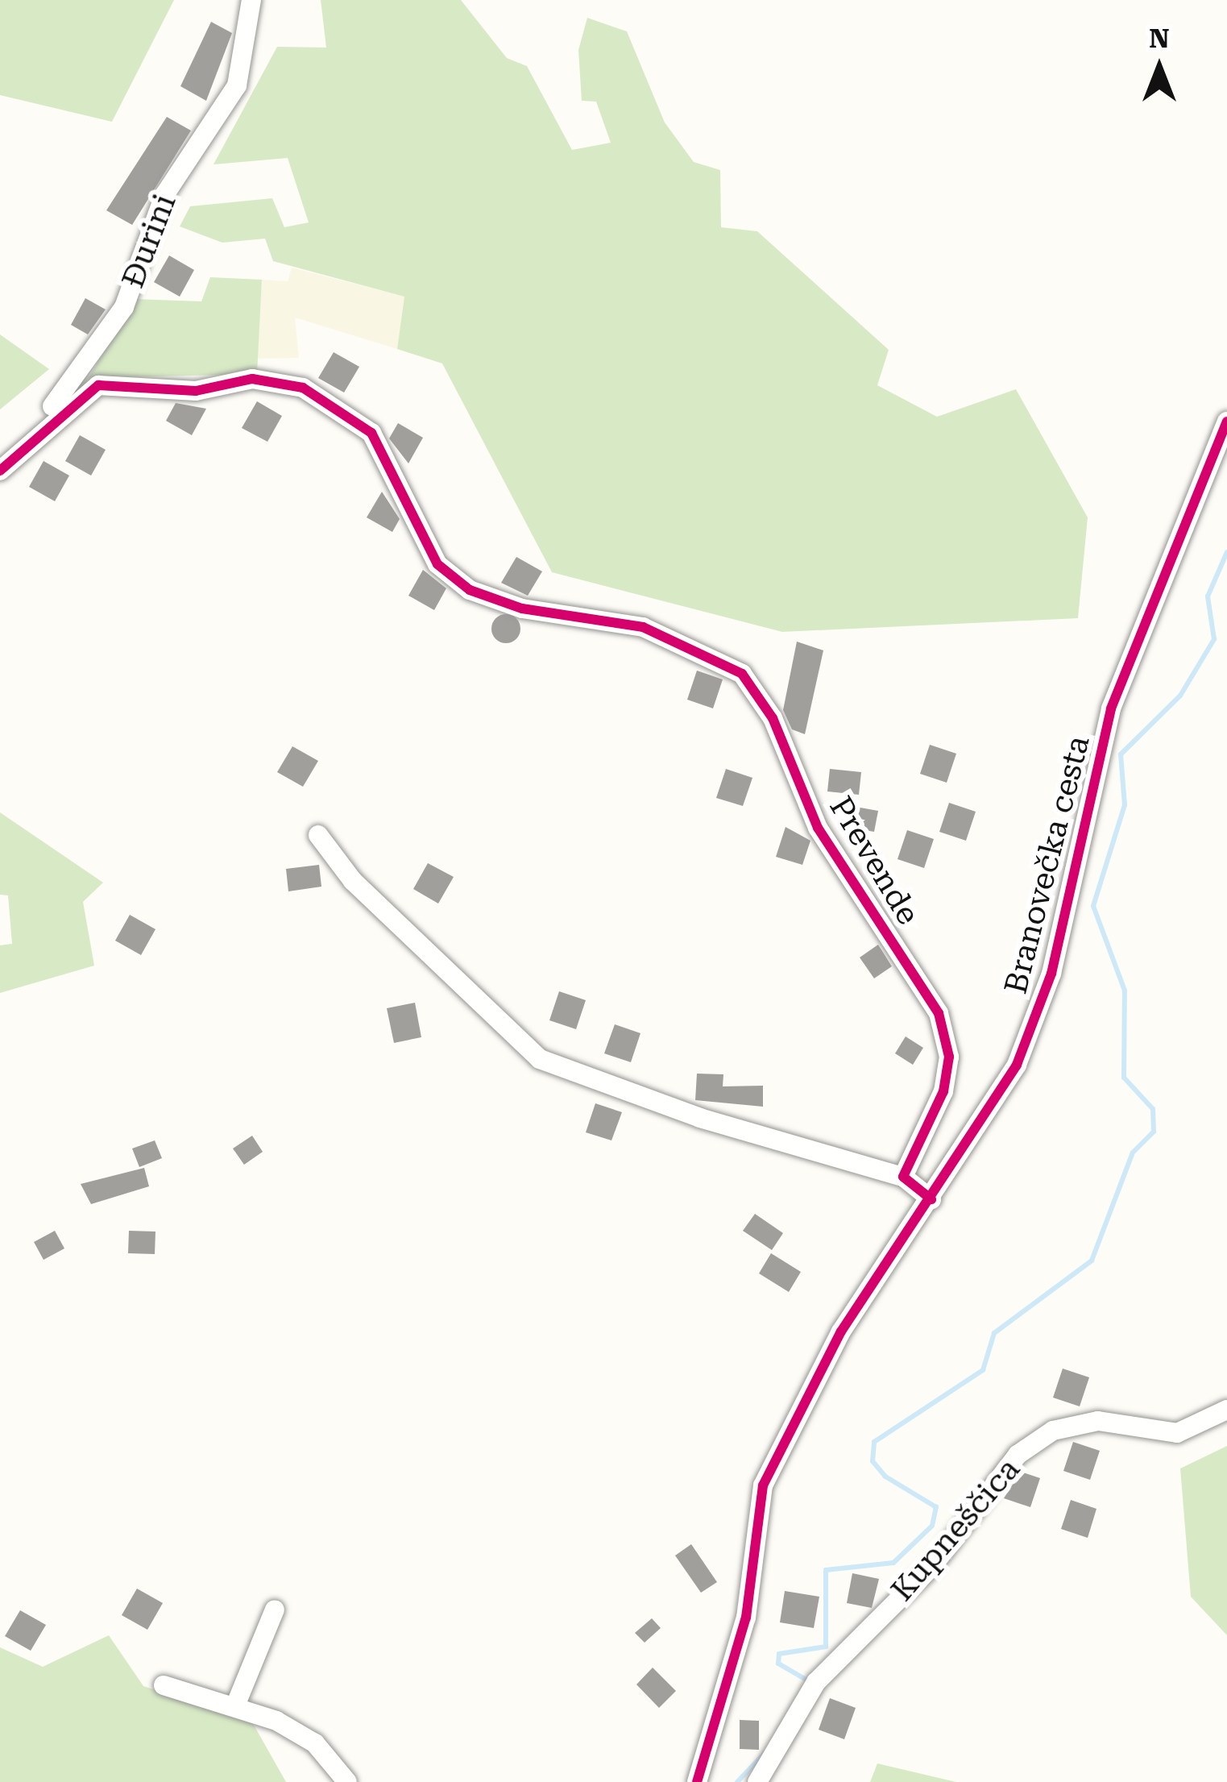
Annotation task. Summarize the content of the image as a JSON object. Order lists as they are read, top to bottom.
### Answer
{
  "streets": {
    "street": [
      "Đurini",
      "Prevende",
      "Branovečka cesta",
      "Kupneščica"
    ]
  },
  "north": "top"
}
